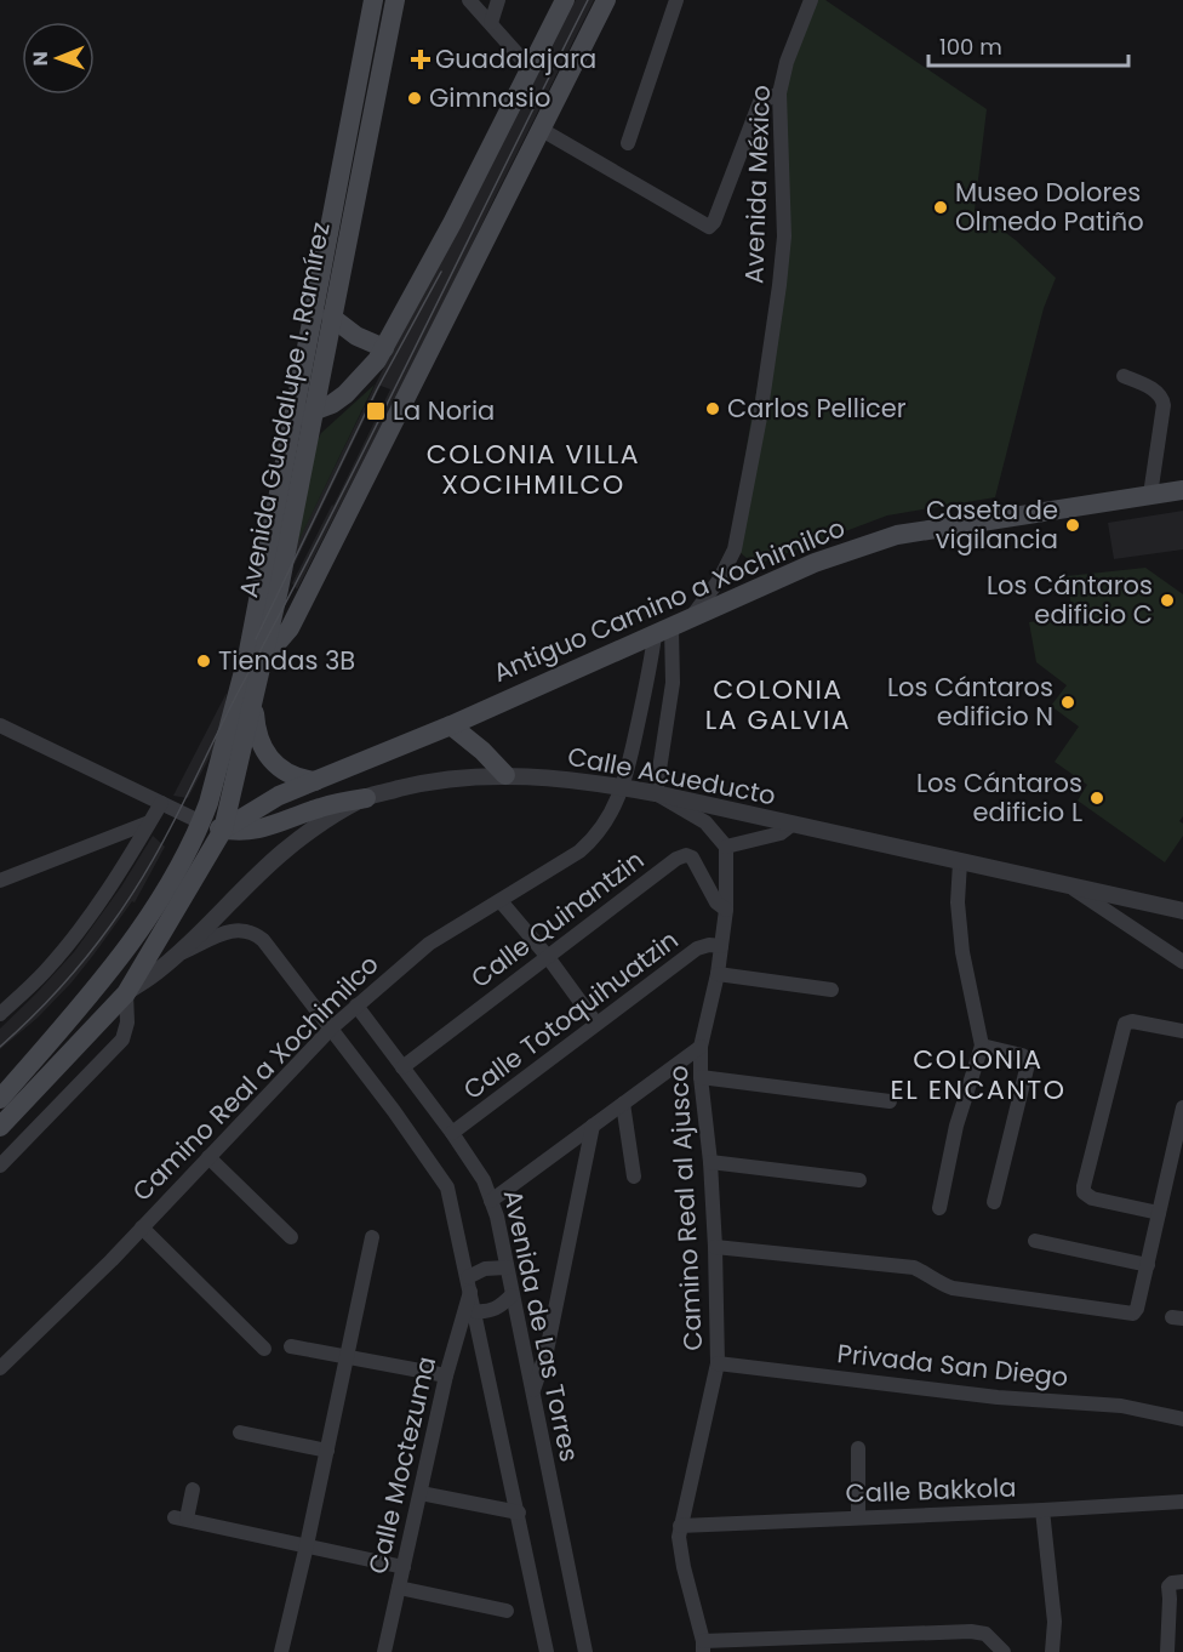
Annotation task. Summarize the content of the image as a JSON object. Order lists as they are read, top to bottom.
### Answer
{
  "streets": {
    "main road": ["Avenida Guadalupe I. Ramírez", "Antiguo Camino a Xochimilco"],
    "street": [
      "Avenida México",
      "Calle Acueducto",
      "Calle Quinantzin",
      "Calle Totoquihuatzin",
      "Camino Real a Xochimilco",
      "Camino Real al Ajusco",
      "Avenida de Las Torres",
      "Privada San Diego",
      "Calle Moctezuma",
      "Calle Bakkola"
    ]
  },
  "crossings": [
    ["Avenida México", "Antiguo Camino a Xochimilco"],
    ["Avenida México", "Camino Real a Xochimilco"],
    ["Avenida Guadalupe I. Ramírez", "Antiguo Camino a Xochimilco"],
    ["Antiguo Camino a Xochimilco", "Camino Real a Xochimilco"],
    ["Calle Acueducto", "Camino Real a Xochimilco"],
    ["Calle Quinantzin", "Camino Real al Ajusco"],
    ["Calle Quinantzin", "Avenida de Las Torres"],
    ["Calle Totoquihuatzin", "Camino Real al Ajusco"],
    ["Calle Totoquihuatzin", "Avenida de Las Torres"],
    ["Camino Real a Xochimilco", "Avenida de Las Torres"],
    ["Camino Real al Ajusco", "Privada San Diego"],
    ["Camino Real al Ajusco", "Calle Bakkola"],
    ["Avenida de Las Torres", "Calle Moctezuma"]
  ],
  "districts": ["COLONIA VILLA XOCIHMILCO", "COLONIA LA GALVIA", "COLONIA EL ENCANTO"],
  "places": {
    "health": ["Guadalajara"],
    "other": [
      "Gimnasio",
      "Museo Dolores Olmedo Patiño",
      "Carlos Pellicer",
      "Caseta de vigilancia",
      "Los Cántaros edificio C",
      "Tiendas 3B",
      "Los Cántaros edificio N",
      "Los Cántaros edificio L"
    ],
    "transit": ["La Noria"]
  },
  "scale_bar": "100 m",
  "north": "left"
}
